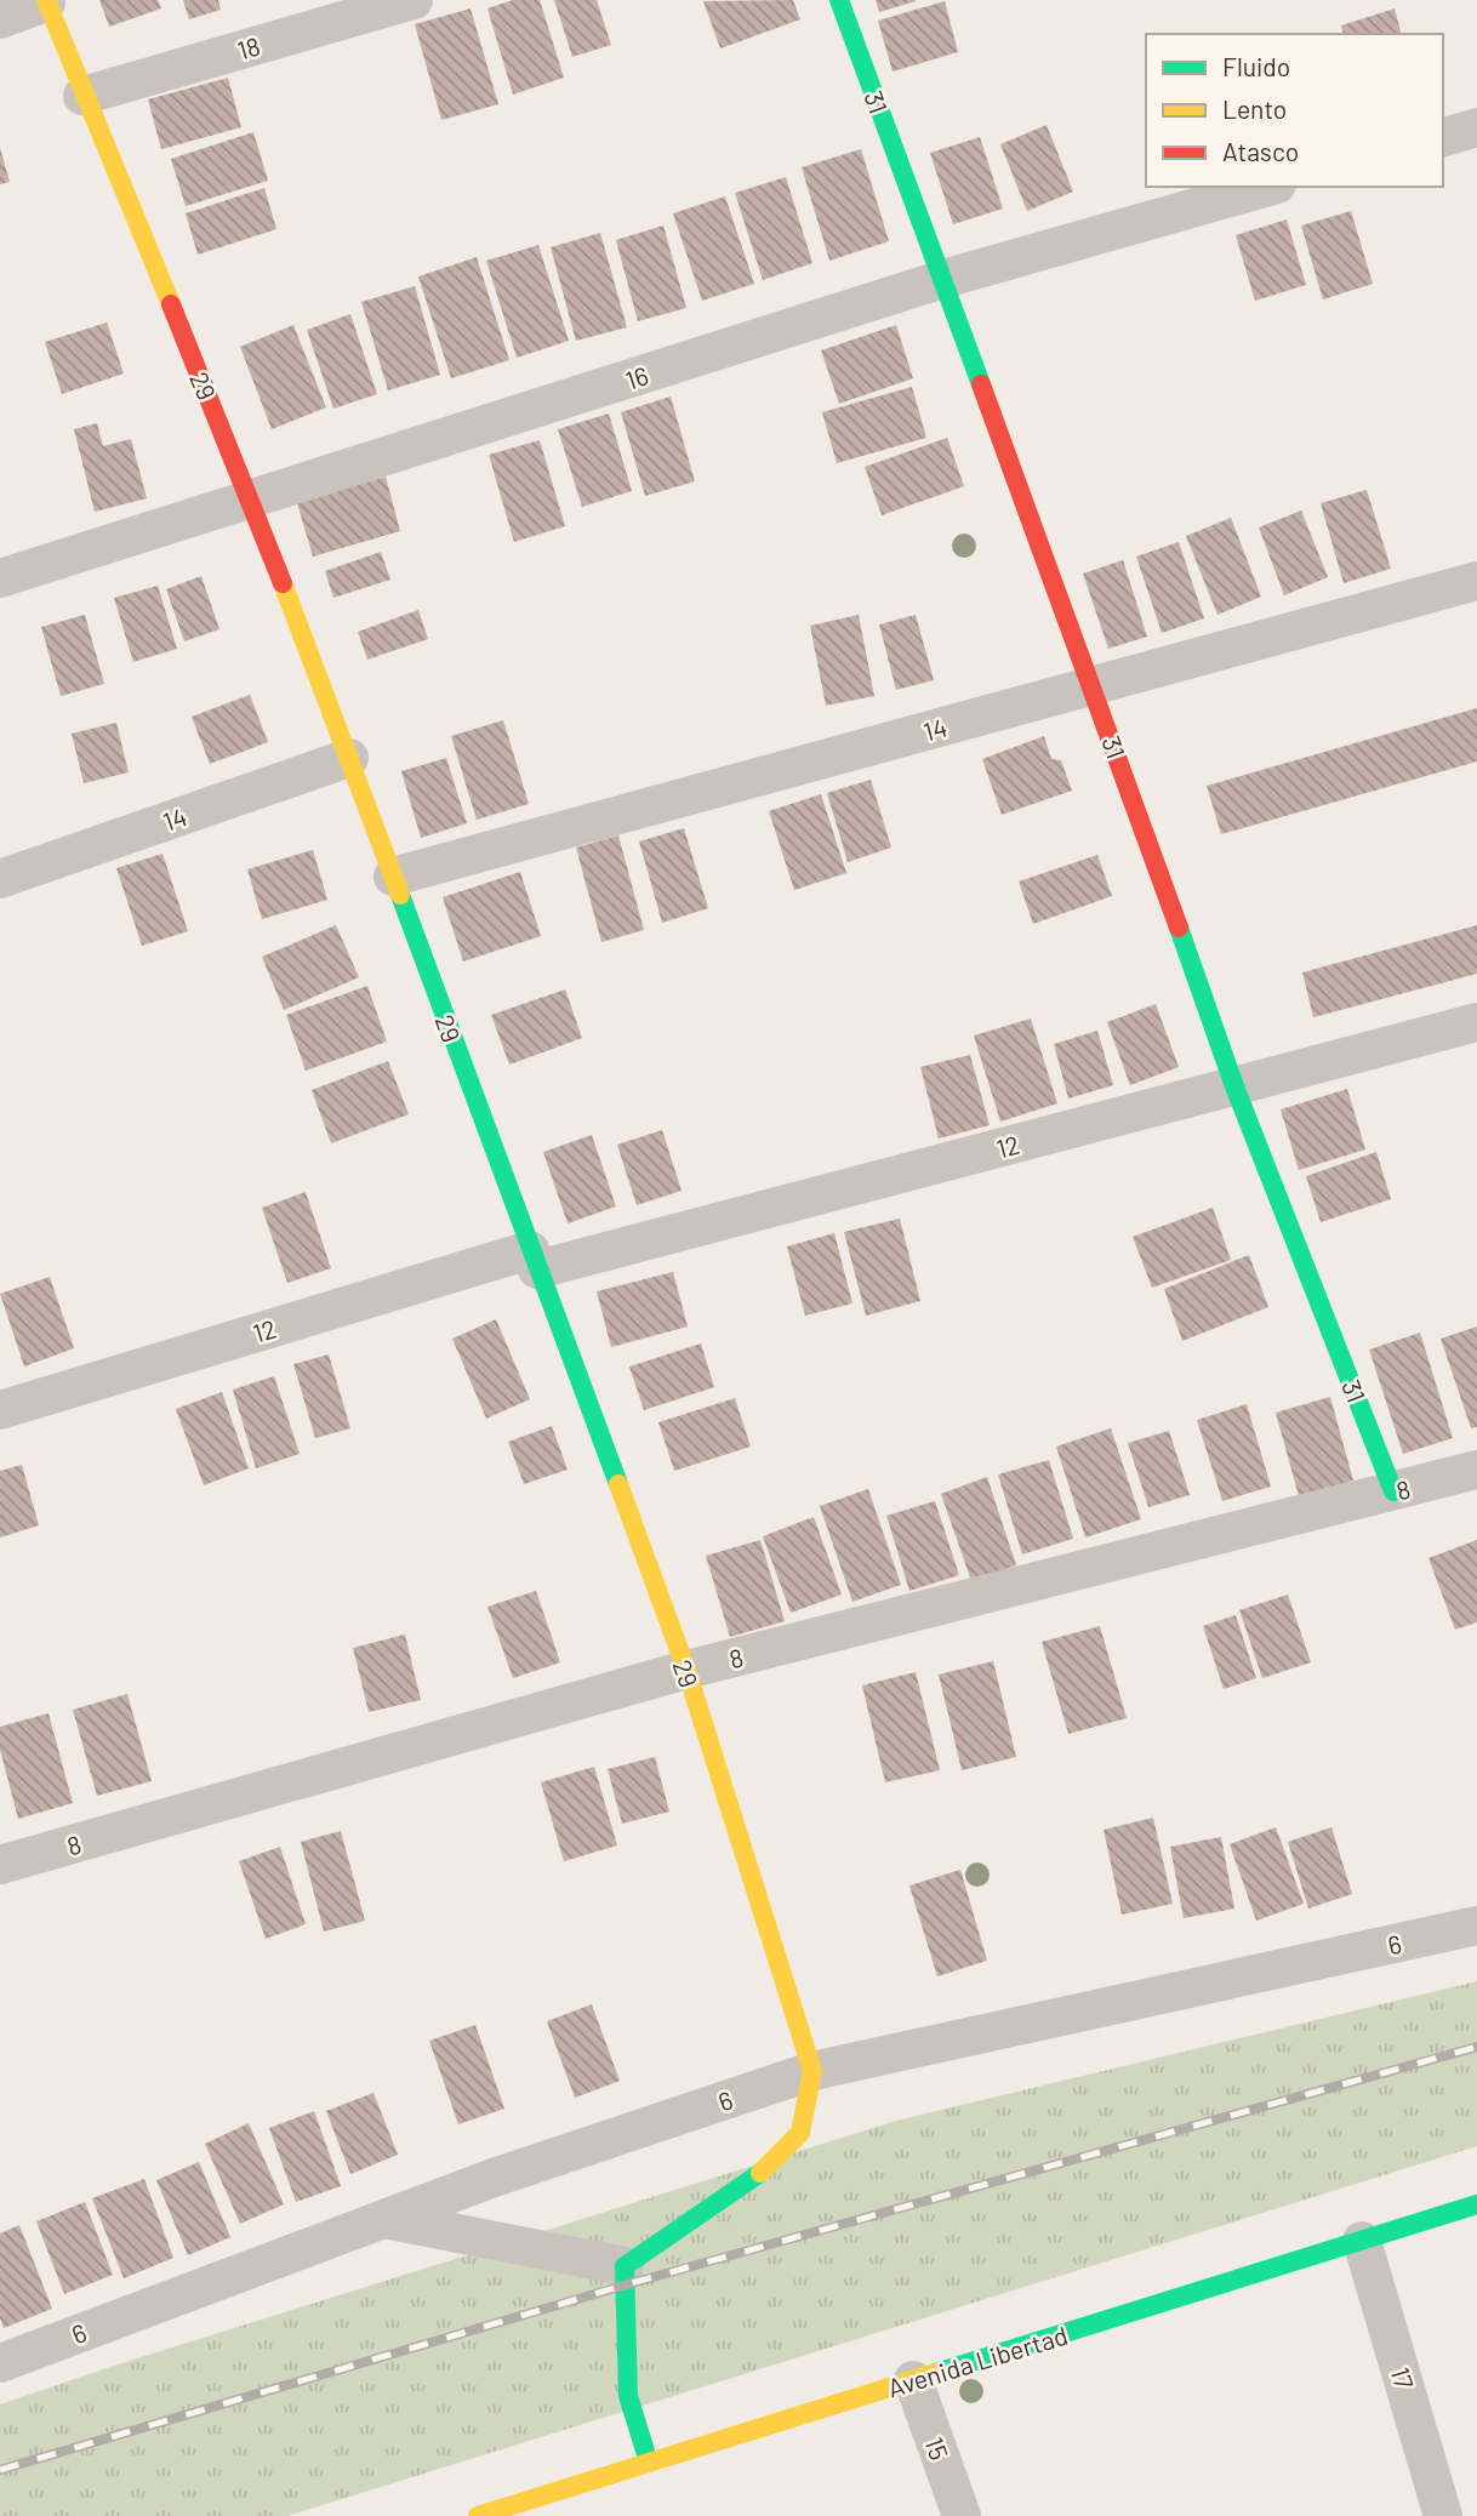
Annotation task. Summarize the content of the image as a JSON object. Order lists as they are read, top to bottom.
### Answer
{
  "streets": {
    "street": [
      "18",
      "31",
      "16",
      "29",
      "14",
      "12",
      "8",
      "6",
      "Avenida Libertad",
      "17",
      "15"
    ]
  },
  "crossings": [
    ["18", "29"],
    ["31", "16"],
    ["31", "14"],
    ["31", "12"],
    ["31", "8"],
    ["16", "29"],
    ["29", "14"],
    ["29", "12"],
    ["29", "8"],
    ["29", "6"],
    ["Avenida Libertad", "17"],
    ["Avenida Libertad", "15"]
  ],
  "legend": ["Fluido", "Lento", "Atasco"]
}
